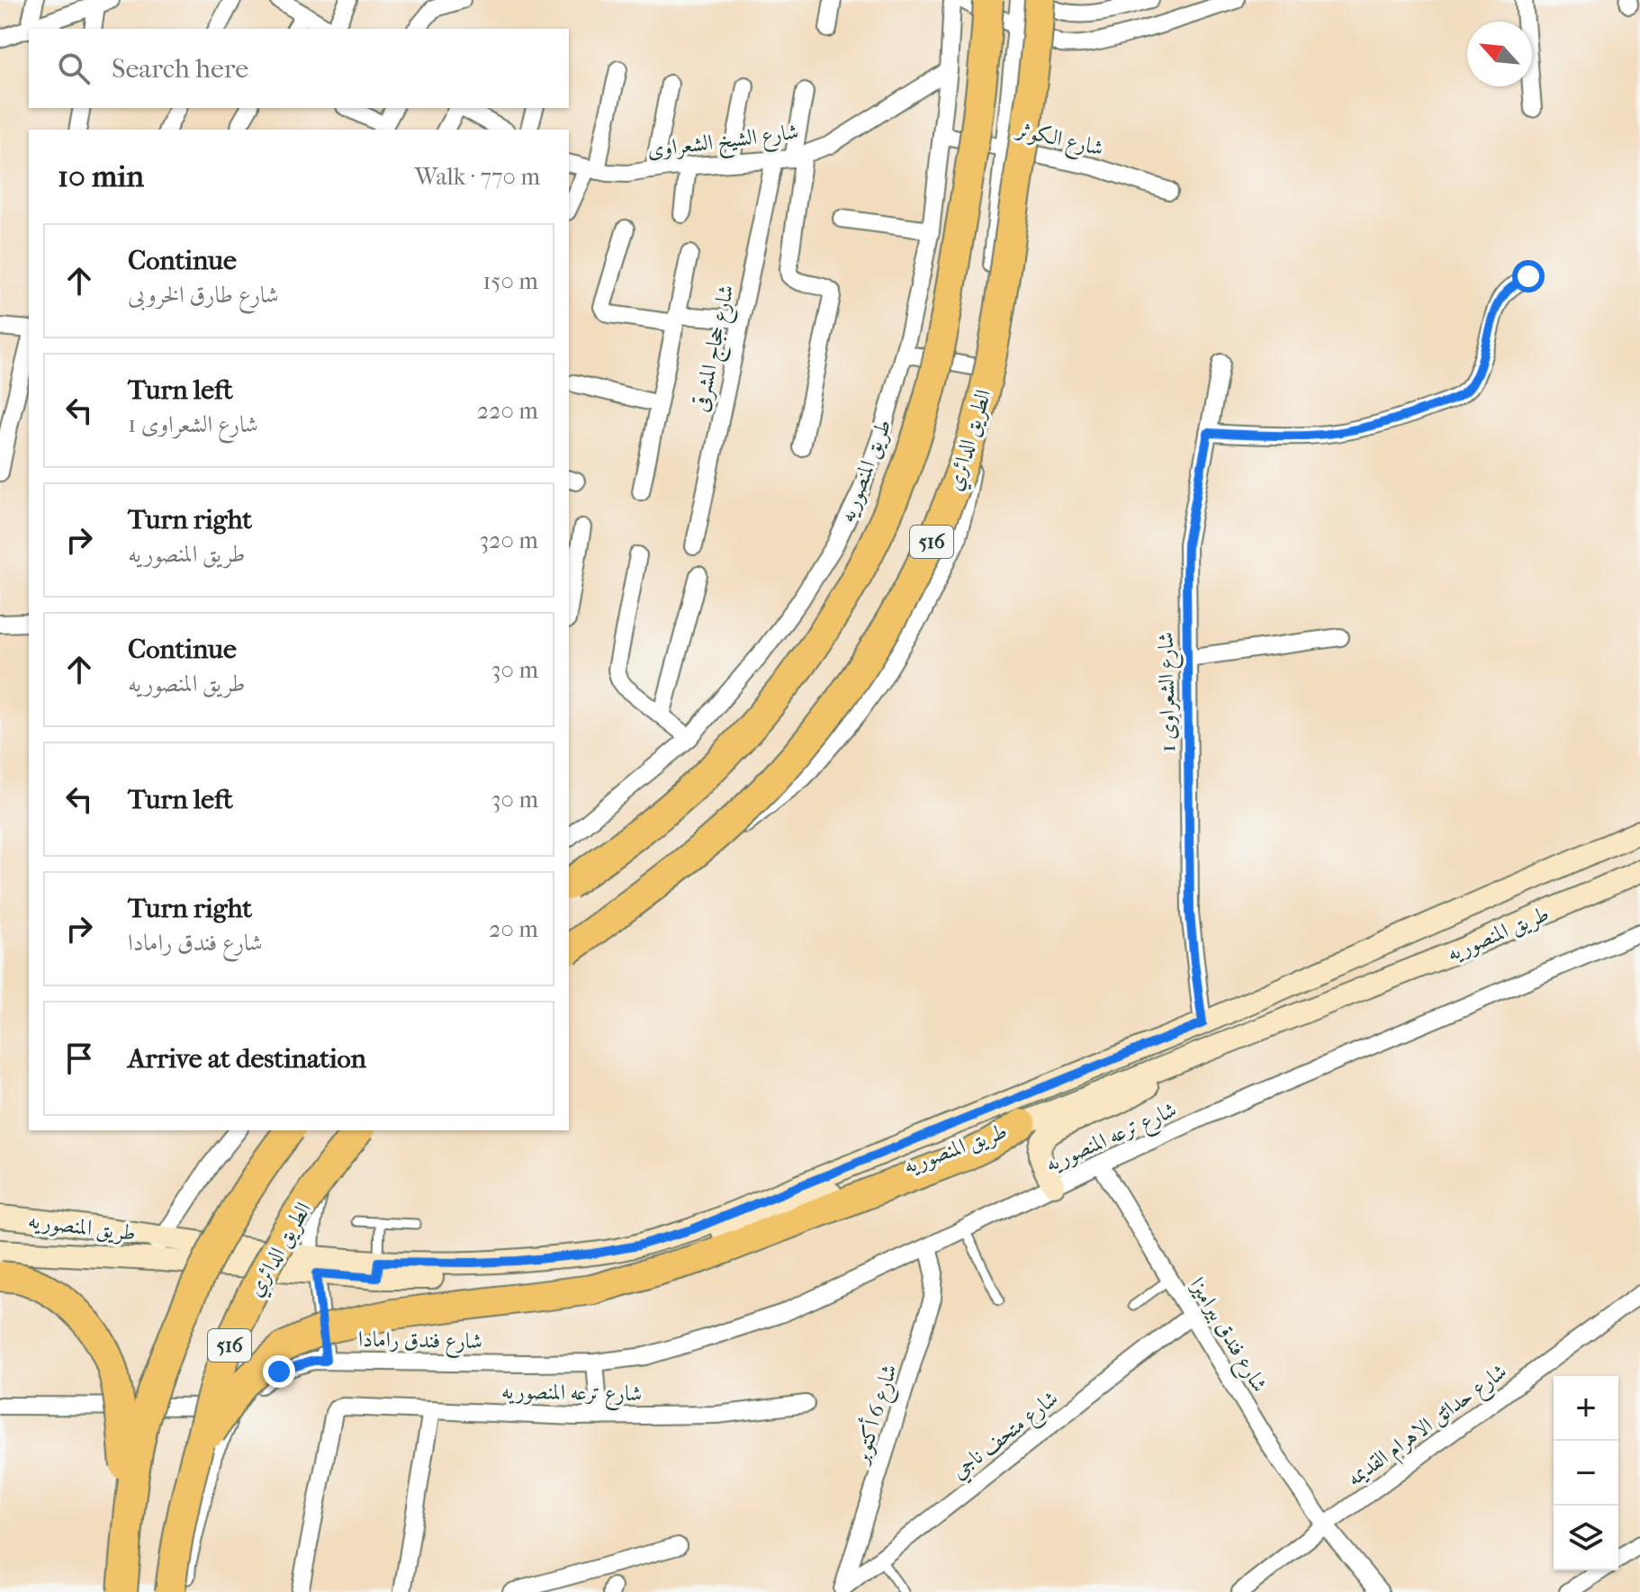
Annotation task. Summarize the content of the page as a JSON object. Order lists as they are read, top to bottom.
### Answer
{
  "streets": {
    "highway": ["الطريق الدائري", "516"],
    "main road": ["طريق المنصوريه"],
    "street": [
      "شارع الكوثر",
      "شارع الشيخ الشعراوى",
      "شارع حجاج المشرقى",
      "شارع الشعراوى 1",
      "شارع ترعه المنصوريه",
      "شارع فندق بيراميزا",
      "شارع فندق رامادا",
      "شارع 6 أكتوبر",
      "شارع حدائق الاهرام القديمه",
      "شارع متحف ناجي"
    ]
  },
  "crossings": [
    ["شارع الكوثر", "طريق المنصوريه"],
    ["شارع الشيخ الشعراوى", "شارع حجاج المشرقى"],
    ["شارع الشيخ الشعراوى", "طريق المنصوريه"],
    ["طريق المنصوريه", "شارع الشعراوى 1"],
    ["شارع ترعه المنصوريه", "شارع فندق بيراميزا"],
    ["شارع ترعه المنصوريه", "شارع فندق رامادا"],
    ["شارع ترعه المنصوريه", "شارع 6 أكتوبر"],
    ["شارع فندق بيراميزا", "شارع حدائق الاهرام القديمه"],
    ["شارع فندق بيراميزا", "شارع متحف ناجي"],
    ["شارع 6 أكتوبر", "شارع متحف ناجي"]
  ],
  "north": "top left",
  "page": {
    "search": "Search here",
    "heading": ["10 min", "Walk · 770 m"],
    "list": [
      ["Continue", "شارع طارق الخروبى", "150 m"],
      ["Turn left", "شارع الشعراوى 1", "220 m"],
      ["Turn right", "طريق المنصوريه", "320 m"],
      ["Continue", "طريق المنصوريه", "30 m"],
      ["Turn left", "30 m"],
      ["Turn right", "شارع فندق رامادا", "20 m"],
      "Arrive at destination"
    ],
    "map_buttons": ["+", "−"]
  }
}
